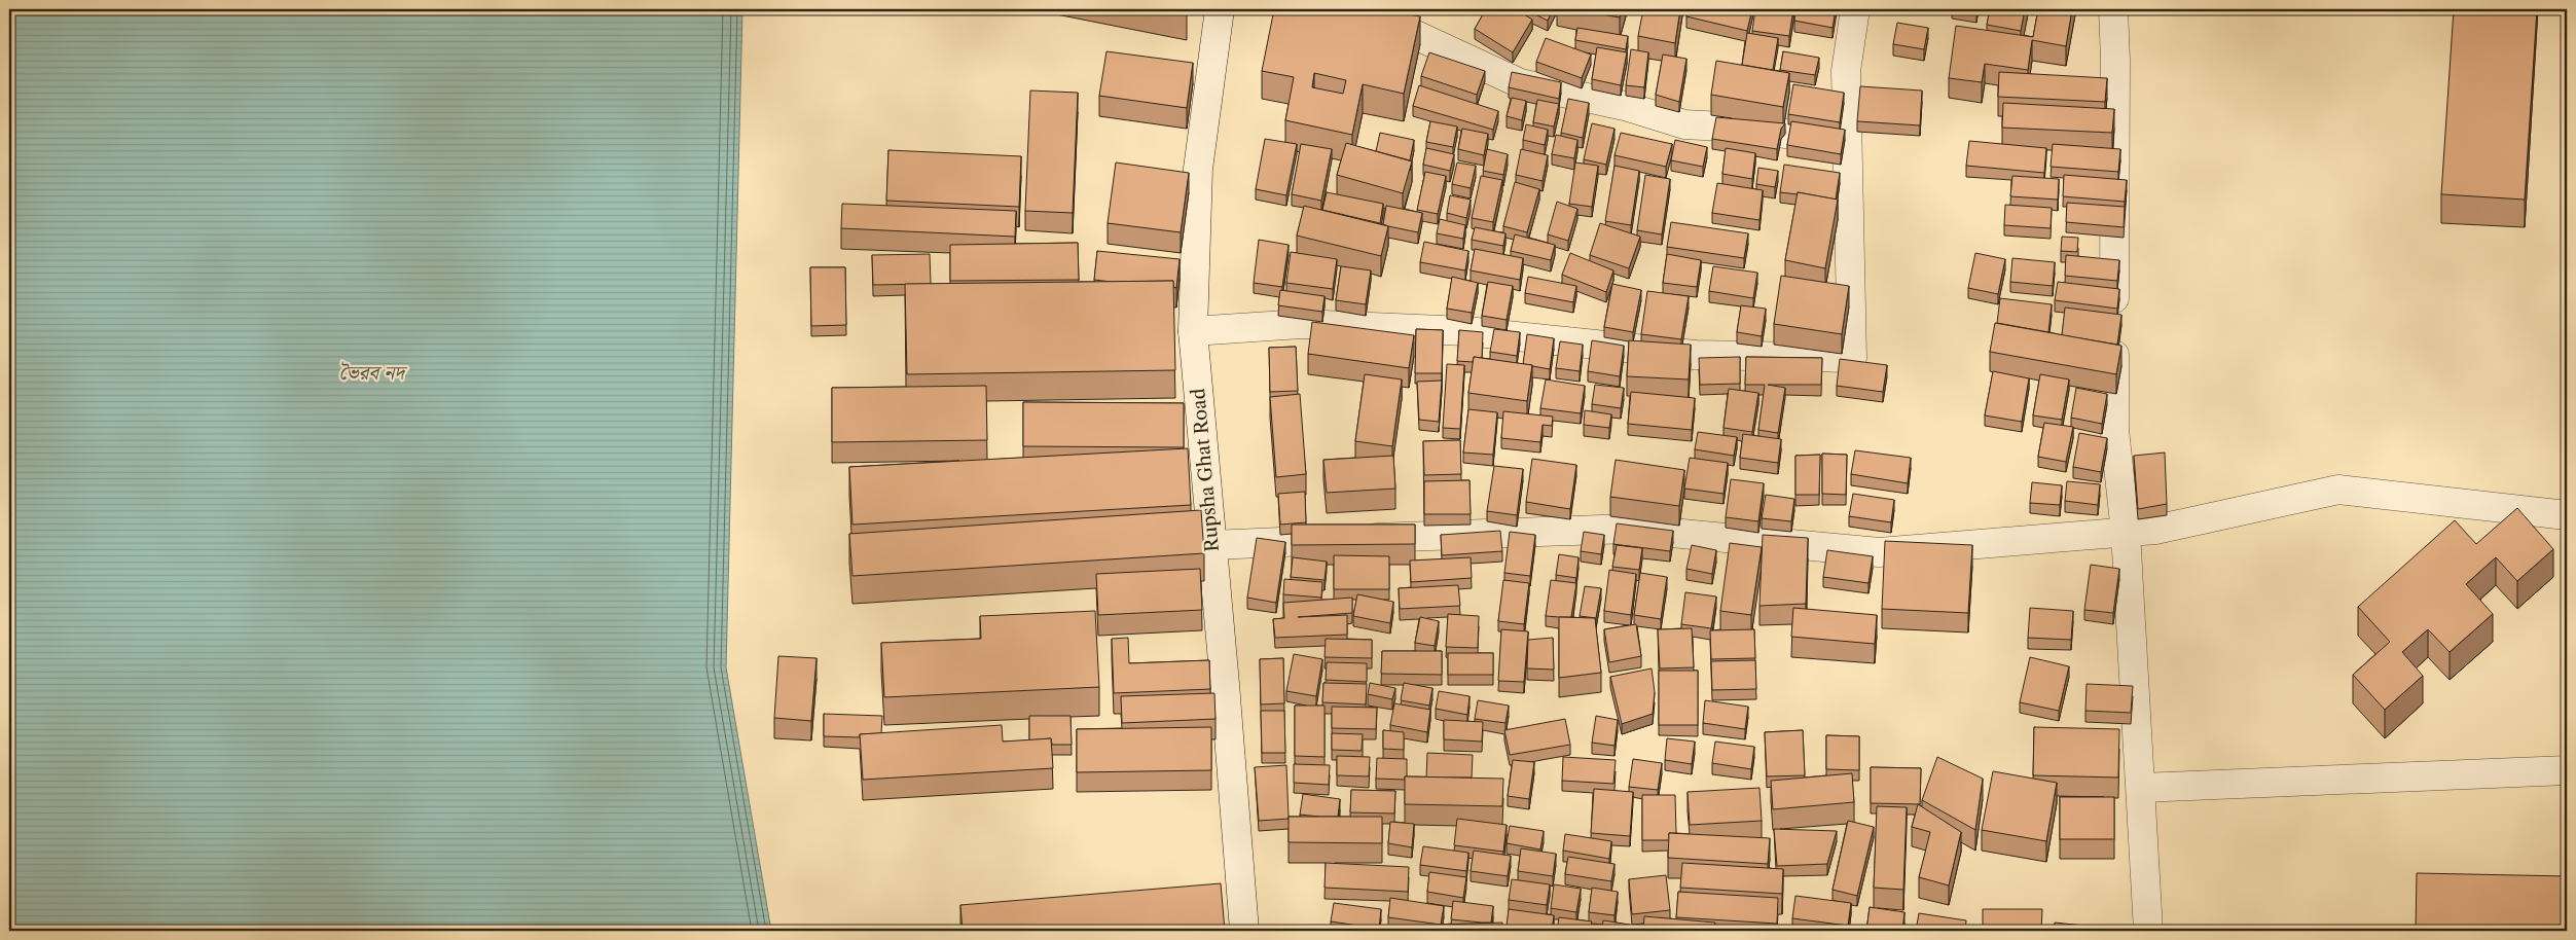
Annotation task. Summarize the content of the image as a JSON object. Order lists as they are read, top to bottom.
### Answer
{
  "streets": {
    "street": ["Rupsha Ghat Road"]
  },
  "water": ["ভৈরব নদ"]
}
